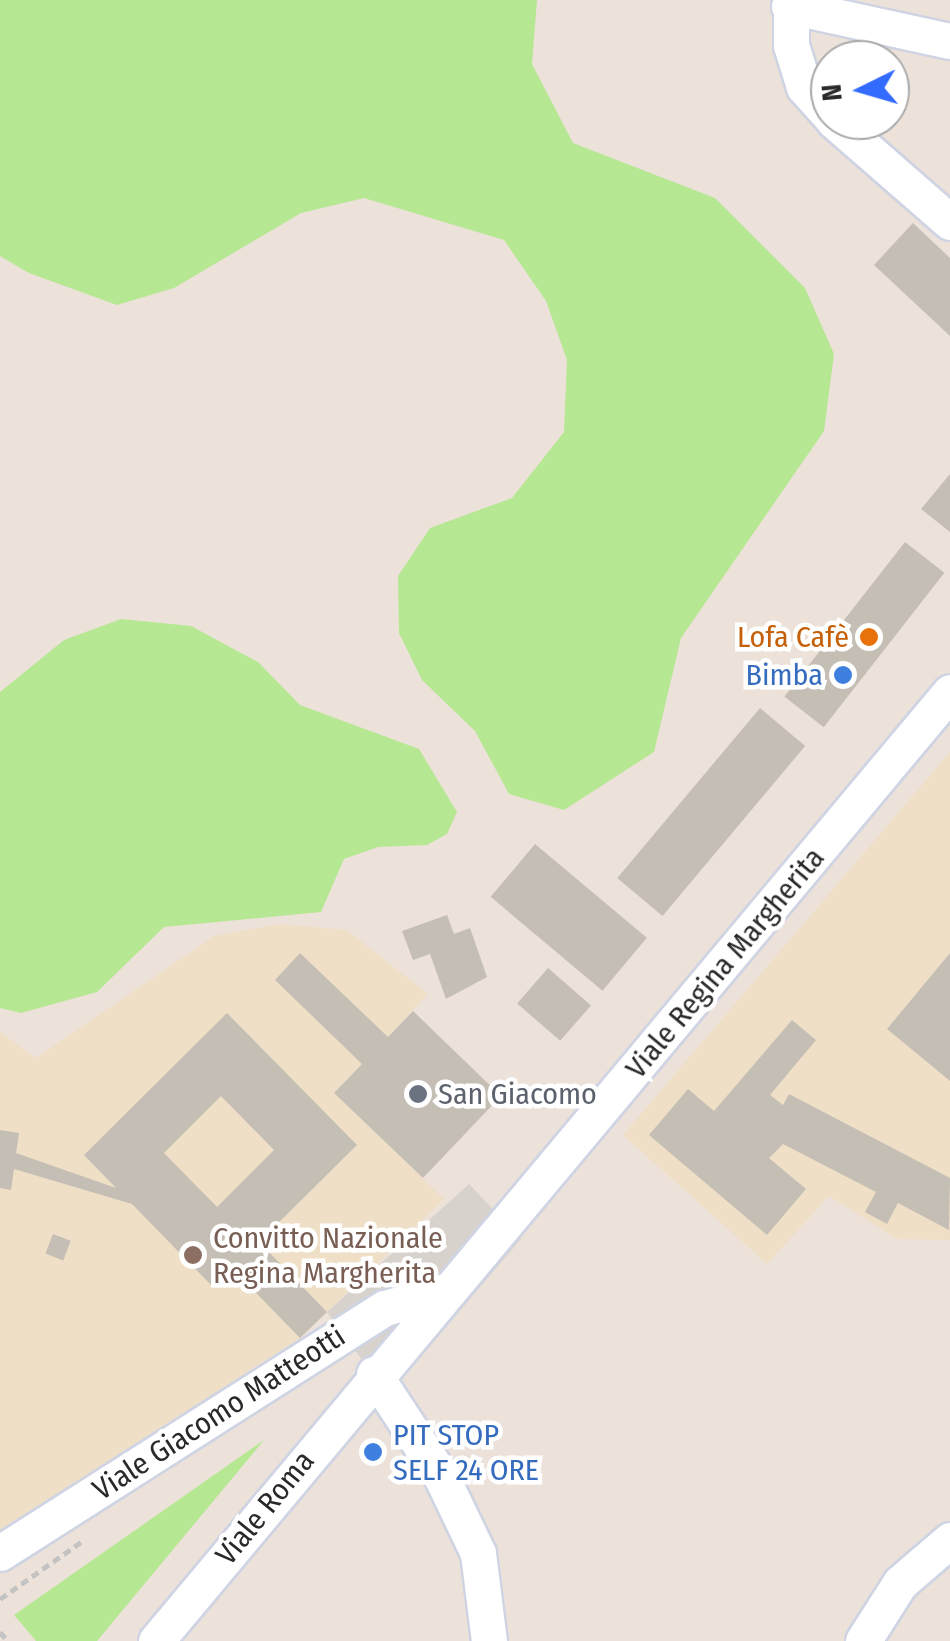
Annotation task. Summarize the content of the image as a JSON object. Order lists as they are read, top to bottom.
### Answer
{
  "streets": {
    "street": ["Viale Regina Margherita", "Viale Giacomo Matteotti", "Viale Roma"]
  },
  "crossings": [
    ["Viale Regina Margherita", "Viale Giacomo Matteotti"],
    ["Viale Regina Margherita", "Viale Roma"],
    ["Viale Giacomo Matteotti", "Viale Roma"]
  ],
  "places": [
    "Lofa Cafè",
    "Bimba",
    "San Giacomo",
    "Convitto Nazionale Regina Margherita",
    "PIT STOP SELF 24 ORE"
  ],
  "north": "left"
}
